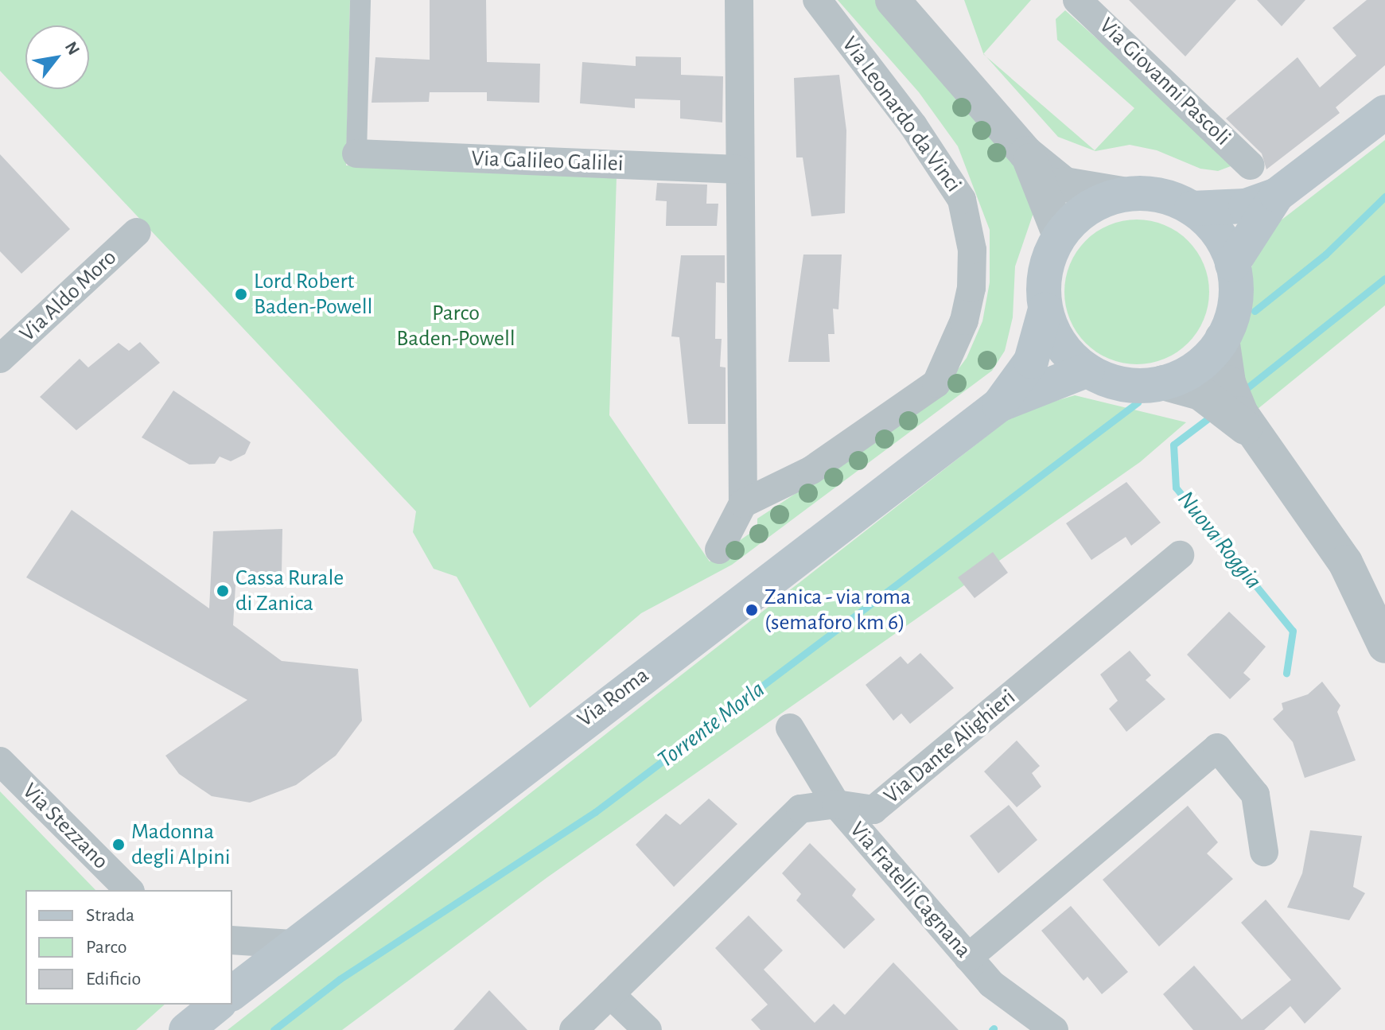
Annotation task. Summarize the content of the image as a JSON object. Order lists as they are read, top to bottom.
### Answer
{
  "streets": {
    "main road": ["Via Roma"],
    "street": [
      "Via Giovanni Pascoli",
      "Via Leonardo da Vinci",
      "Via Galileo Galilei",
      "Via Aldo Moro",
      "Via Dante Alighieri",
      "Via Stezzano",
      "Via Fratelli Cagnana"
    ]
  },
  "crossings": [
    ["Via Dante Alighieri", "Via Fratelli Cagnana"]
  ],
  "water": ["Nuova Roggia", "Torrente Morla"],
  "parks": ["Parco Baden-Powell"],
  "places": [
    "Lord Robert Baden-Powell",
    "Cassa Rurale di Zanica",
    "Zanica - via roma (semaforo km 6)",
    "Madonna degli Alpini"
  ],
  "legend": ["Strada", "Parco", "Edificio"],
  "north": "top right"
}
